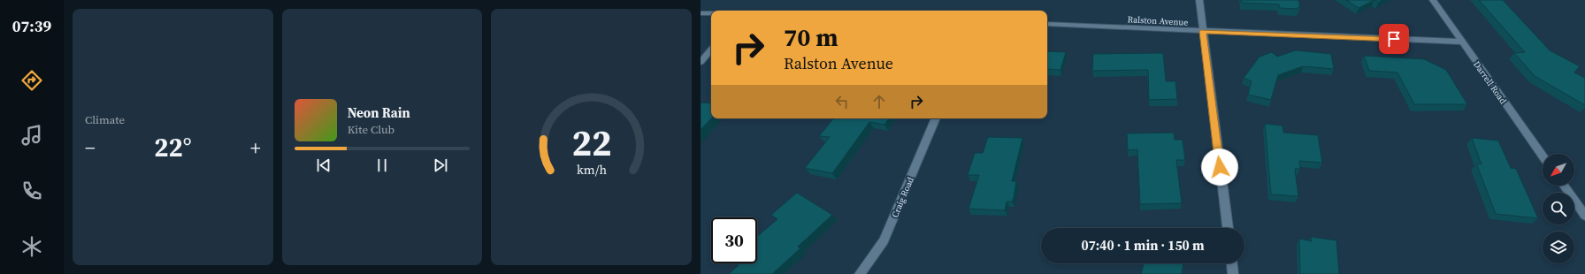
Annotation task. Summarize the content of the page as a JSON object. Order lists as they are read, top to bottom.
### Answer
{
  "streets": {
    "street": ["Ralston Avenue", "Darrell Road", "Craig Road"]
  },
  "crossings": [
    ["Ralston Avenue", "Darrell Road"]
  ],
  "north": "bottom left",
  "page": {
    "tabs": "07:39",
    "tile": "Climate",
    "turn": ["70 m", "Ralston Avenue"],
    "song": ["Neon Rain", "Kite Club"],
    "heat": ["−", "22°", "+"],
    "limit": "30",
    "trip": "07:40 · 1 min · 150 m",
    "gauge": ["22", "km/h"]
  }
}
